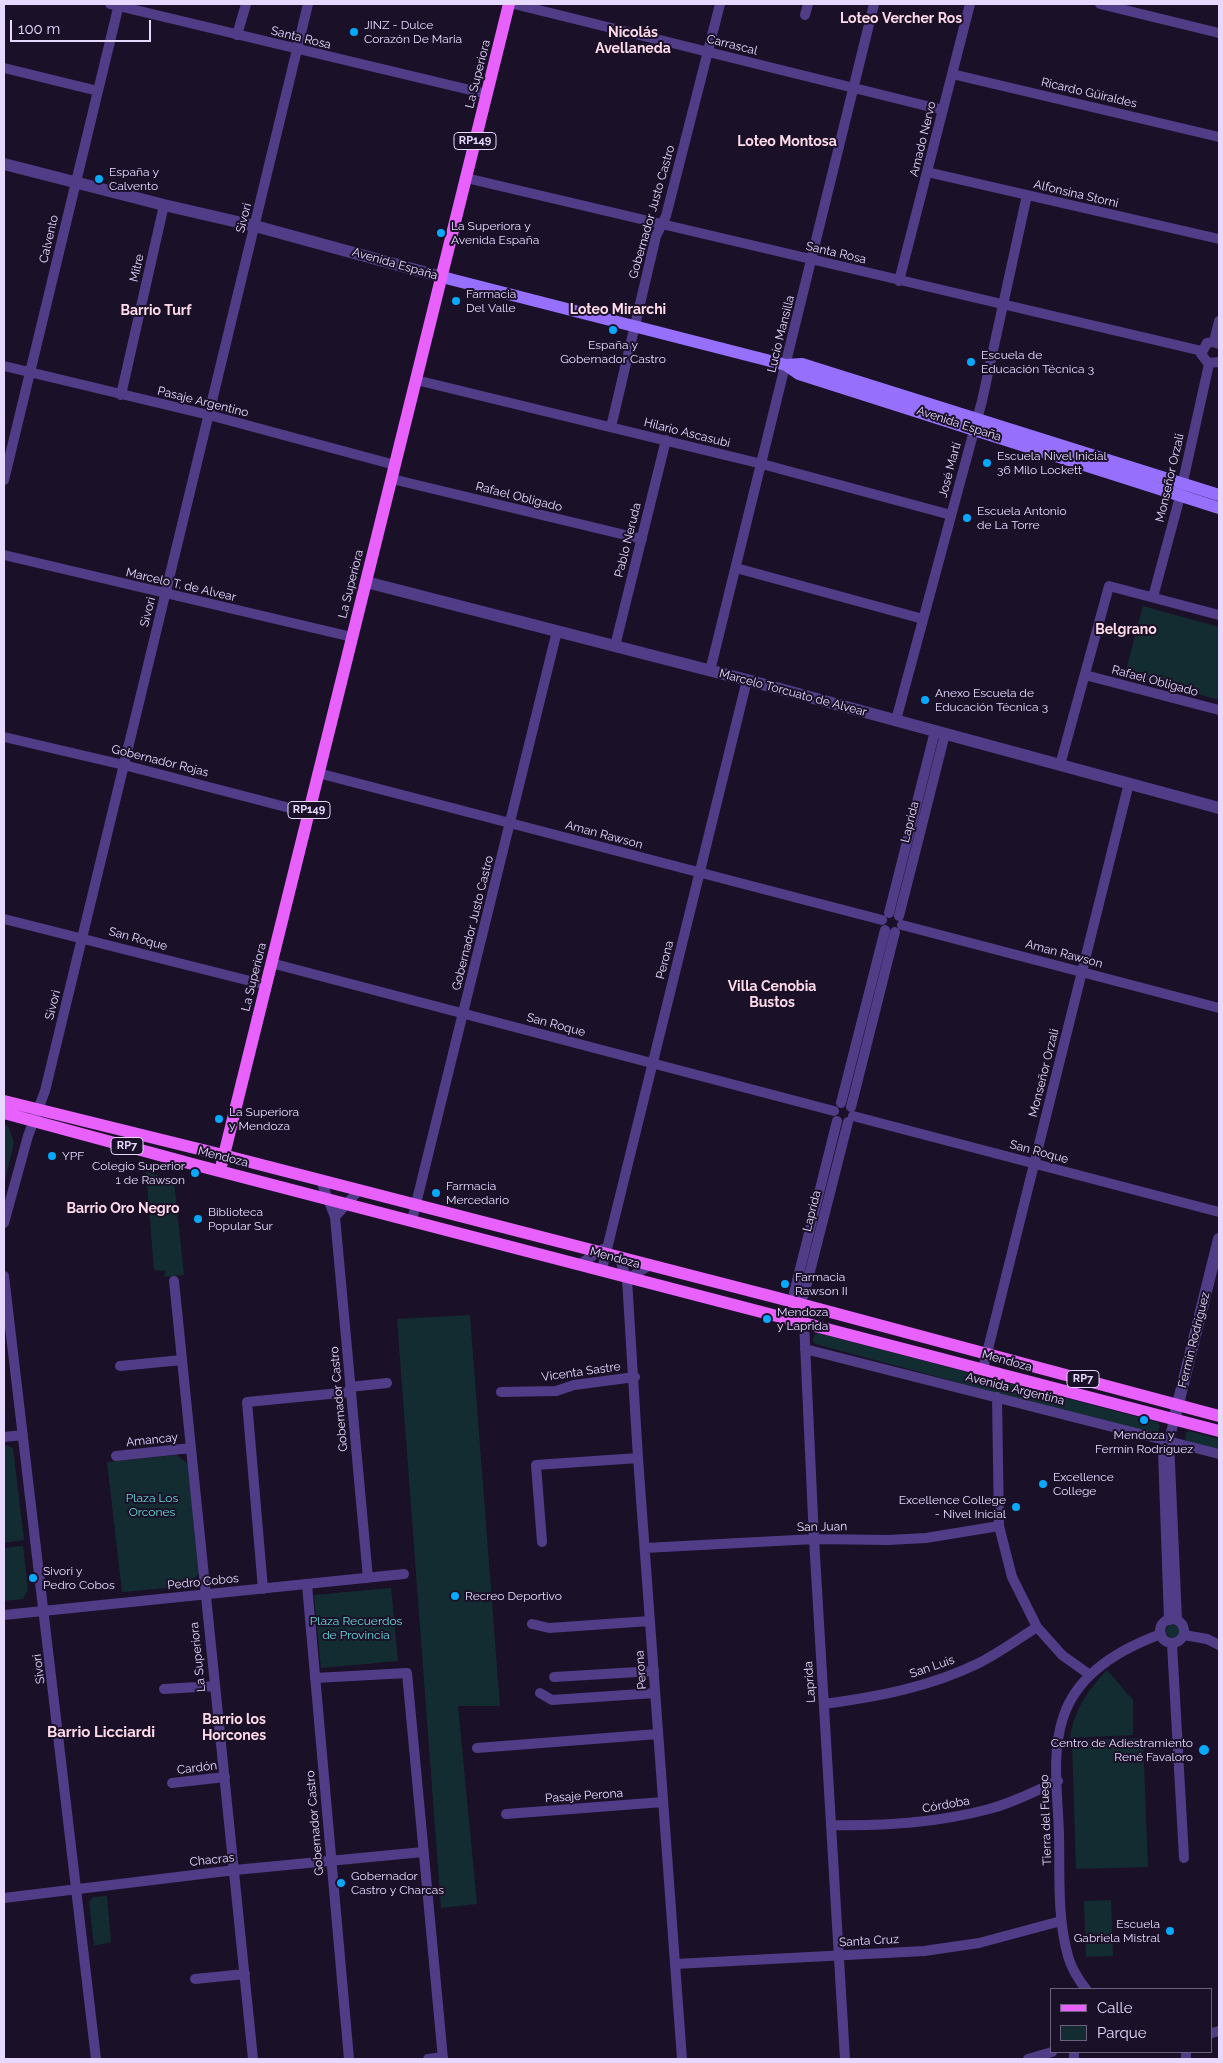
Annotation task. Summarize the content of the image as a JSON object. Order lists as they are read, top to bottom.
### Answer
{
  "streets": {
    "main road": [
      "La Superiora",
      "RP149",
      "Avenida España",
      "RP7",
      "Mendoza"
    ],
    "street": [
      "Santa Rosa",
      "Carrascal",
      "Ricardo Güiraldes",
      "Amado Nervo",
      "Alfonsina Storni",
      "Gobernador Justo Castro",
      "Sivori",
      "Calvento",
      "Mitre",
      "Lucio Mansilla",
      "Pasaje Argentino",
      "Hilario Ascasubi",
      "José Martí",
      "Monseñor Orzali",
      "Rafael Obligado",
      "Pablo Neruda",
      "Marcelo T. de Alvear",
      "Marcelo Torcuato de Alvear",
      "Gobernador Rojas",
      "Laprida",
      "Aman Rawson",
      "San Roque",
      "Perona",
      "Fermín Rodríguez",
      "Vicenta Sastre",
      "Avenida Argentina",
      "Gobernador Castro",
      "Amancay",
      "San Juan",
      "Pedro Cobos",
      "San Luis",
      "Cardón",
      "Pasaje Perona",
      "Córdoba",
      "Tierra del Fuego",
      "Chacras",
      "Santa Cruz"
    ]
  },
  "crossings": [
    ["Santa Rosa", "La Superiora"],
    ["Santa Rosa", "Amado Nervo"],
    ["Santa Rosa", "Gobernador Justo Castro"],
    ["Santa Rosa", "Sivori"],
    ["Santa Rosa", "Calvento"],
    ["Santa Rosa", "Lucio Mansilla"],
    ["Santa Rosa", "José Martí"],
    ["Carrascal", "Amado Nervo"],
    ["Carrascal", "Gobernador Justo Castro"],
    ["Carrascal", "Lucio Mansilla"],
    ["La Superiora", "Avenida España"],
    ["La Superiora", "Pasaje Argentino"],
    ["La Superiora", "Hilario Ascasubi"],
    ["La Superiora", "Rafael Obligado"],
    ["La Superiora", "Marcelo T. de Alvear"],
    ["La Superiora", "Marcelo Torcuato de Alvear"],
    ["La Superiora", "Gobernador Rojas"],
    ["La Superiora", "Aman Rawson"],
    ["La Superiora", "San Roque"],
    ["La Superiora", "Mendoza"],
    ["La Superiora", "Amancay"],
    ["La Superiora", "Pedro Cobos"],
    ["La Superiora", "Cardón"],
    ["La Superiora", "Chacras"],
    ["Ricardo Güiraldes", "Amado Nervo"],
    ["Amado Nervo", "Alfonsina Storni"],
    ["Alfonsina Storni", "José Martí"],
    ["Gobernador Justo Castro", "Avenida España"],
    ["Gobernador Justo Castro", "Hilario Ascasubi"],
    ["Gobernador Justo Castro", "Marcelo Torcuato de Alvear"],
    ["Gobernador Justo Castro", "Aman Rawson"],
    ["Gobernador Justo Castro", "San Roque"],
    ["Gobernador Justo Castro", "Mendoza"],
    ["Sivori", "Avenida España"],
    ["Sivori", "Pasaje Argentino"],
    ["Sivori", "Marcelo T. de Alvear"],
    ["Sivori", "Gobernador Rojas"],
    ["Sivori", "San Roque"],
    ["Sivori", "Mendoza"],
    ["Sivori", "Pedro Cobos"],
    ["Sivori", "Chacras"],
    ["Calvento", "Avenida España"],
    ["Calvento", "Pasaje Argentino"],
    ["Avenida España", "Mitre"],
    ["Avenida España", "Lucio Mansilla"],
    ["Avenida España", "José Martí"],
    ["Avenida España", "Monseñor Orzali"],
    ["Mitre", "Pasaje Argentino"],
    ["Lucio Mansilla", "Hilario Ascasubi"],
    ["Lucio Mansilla", "Marcelo Torcuato de Alvear"],
    ["Hilario Ascasubi", "José Martí"],
    ["Hilario Ascasubi", "Pablo Neruda"],
    ["José Martí", "Marcelo Torcuato de Alvear"],
    ["Monseñor Orzali", "Marcelo Torcuato de Alvear"],
    ["Monseñor Orzali", "Aman Rawson"],
    ["Monseñor Orzali", "San Roque"],
    ["Monseñor Orzali", "Mendoza"],
    ["Rafael Obligado", "Pablo Neruda"],
    ["Pablo Neruda", "Marcelo Torcuato de Alvear"],
    ["Marcelo Torcuato de Alvear", "Laprida"],
    ["Marcelo Torcuato de Alvear", "Perona"],
    ["Laprida", "Aman Rawson"],
    ["Laprida", "San Roque"],
    ["Laprida", "Mendoza"],
    ["Laprida", "Avenida Argentina"],
    ["Laprida", "San Juan"],
    ["Laprida", "San Luis"],
    ["Laprida", "Córdoba"],
    ["Laprida", "Santa Cruz"],
    ["Aman Rawson", "Perona"],
    ["San Roque", "Perona"],
    ["Perona", "Mendoza"],
    ["Perona", "Vicenta Sastre"],
    ["Perona", "San Juan"],
    ["Perona", "Pasaje Perona"],
    ["Perona", "Santa Cruz"],
    ["Mendoza", "Fermín Rodríguez"],
    ["Mendoza", "Gobernador Castro"],
    ["Fermín Rodríguez", "Avenida Argentina"],
    ["Fermín Rodríguez", "Tierra del Fuego"],
    ["Gobernador Castro", "Pedro Cobos"],
    ["Gobernador Castro", "Chacras"],
    ["Córdoba", "Tierra del Fuego"],
    ["Tierra del Fuego", "Santa Cruz"]
  ],
  "districts": [
    "Loteo Vercher Ros",
    "Nicolás Avellaneda",
    "Loteo Montosa",
    "Loteo Mirarchi",
    "Barrio Turf",
    "Belgrano",
    "Villa Cenobia Bustos",
    "Barrio Oro Negro",
    "Barrio los Horcones",
    "Barrio Licciardi"
  ],
  "parks": ["Plaza Los Orcones", "Plaza Recuerdos de Provincia"],
  "places": [
    "JINZ - Dulce Corazón De Maria",
    "España y Calvento",
    "La Superiora y Avenida España",
    "Farmacia Del Valle",
    "España y Gobernador Castro",
    "Escuela de Educación Técnica 3",
    "Escuela Nivel Inicial 36 Milo Lockett",
    "Escuela Antonio de La Torre",
    "Anexo Escuela de Educación Técnica 3",
    "La Superiora y Mendoza",
    "YPF",
    "Colegio Superior 1 de Rawson",
    "Farmacia Mercedario",
    "Biblioteca Popular Sur",
    "Farmacia Rawson II",
    "Mendoza y Laprida",
    "Mendoza y Fermín Rodríguez",
    "Excellence College",
    "Excellence College - Nivel Inicial",
    "Sivori y Pedro Cobos",
    "Recreo Deportivo",
    "Centro de Adiestramiento René Favaloro",
    "Gobernador Castro y Charcas",
    "Escuela Gabriela Mistral"
  ],
  "legend": ["Calle", "Parque"],
  "scale_bar": "100 m"
}
